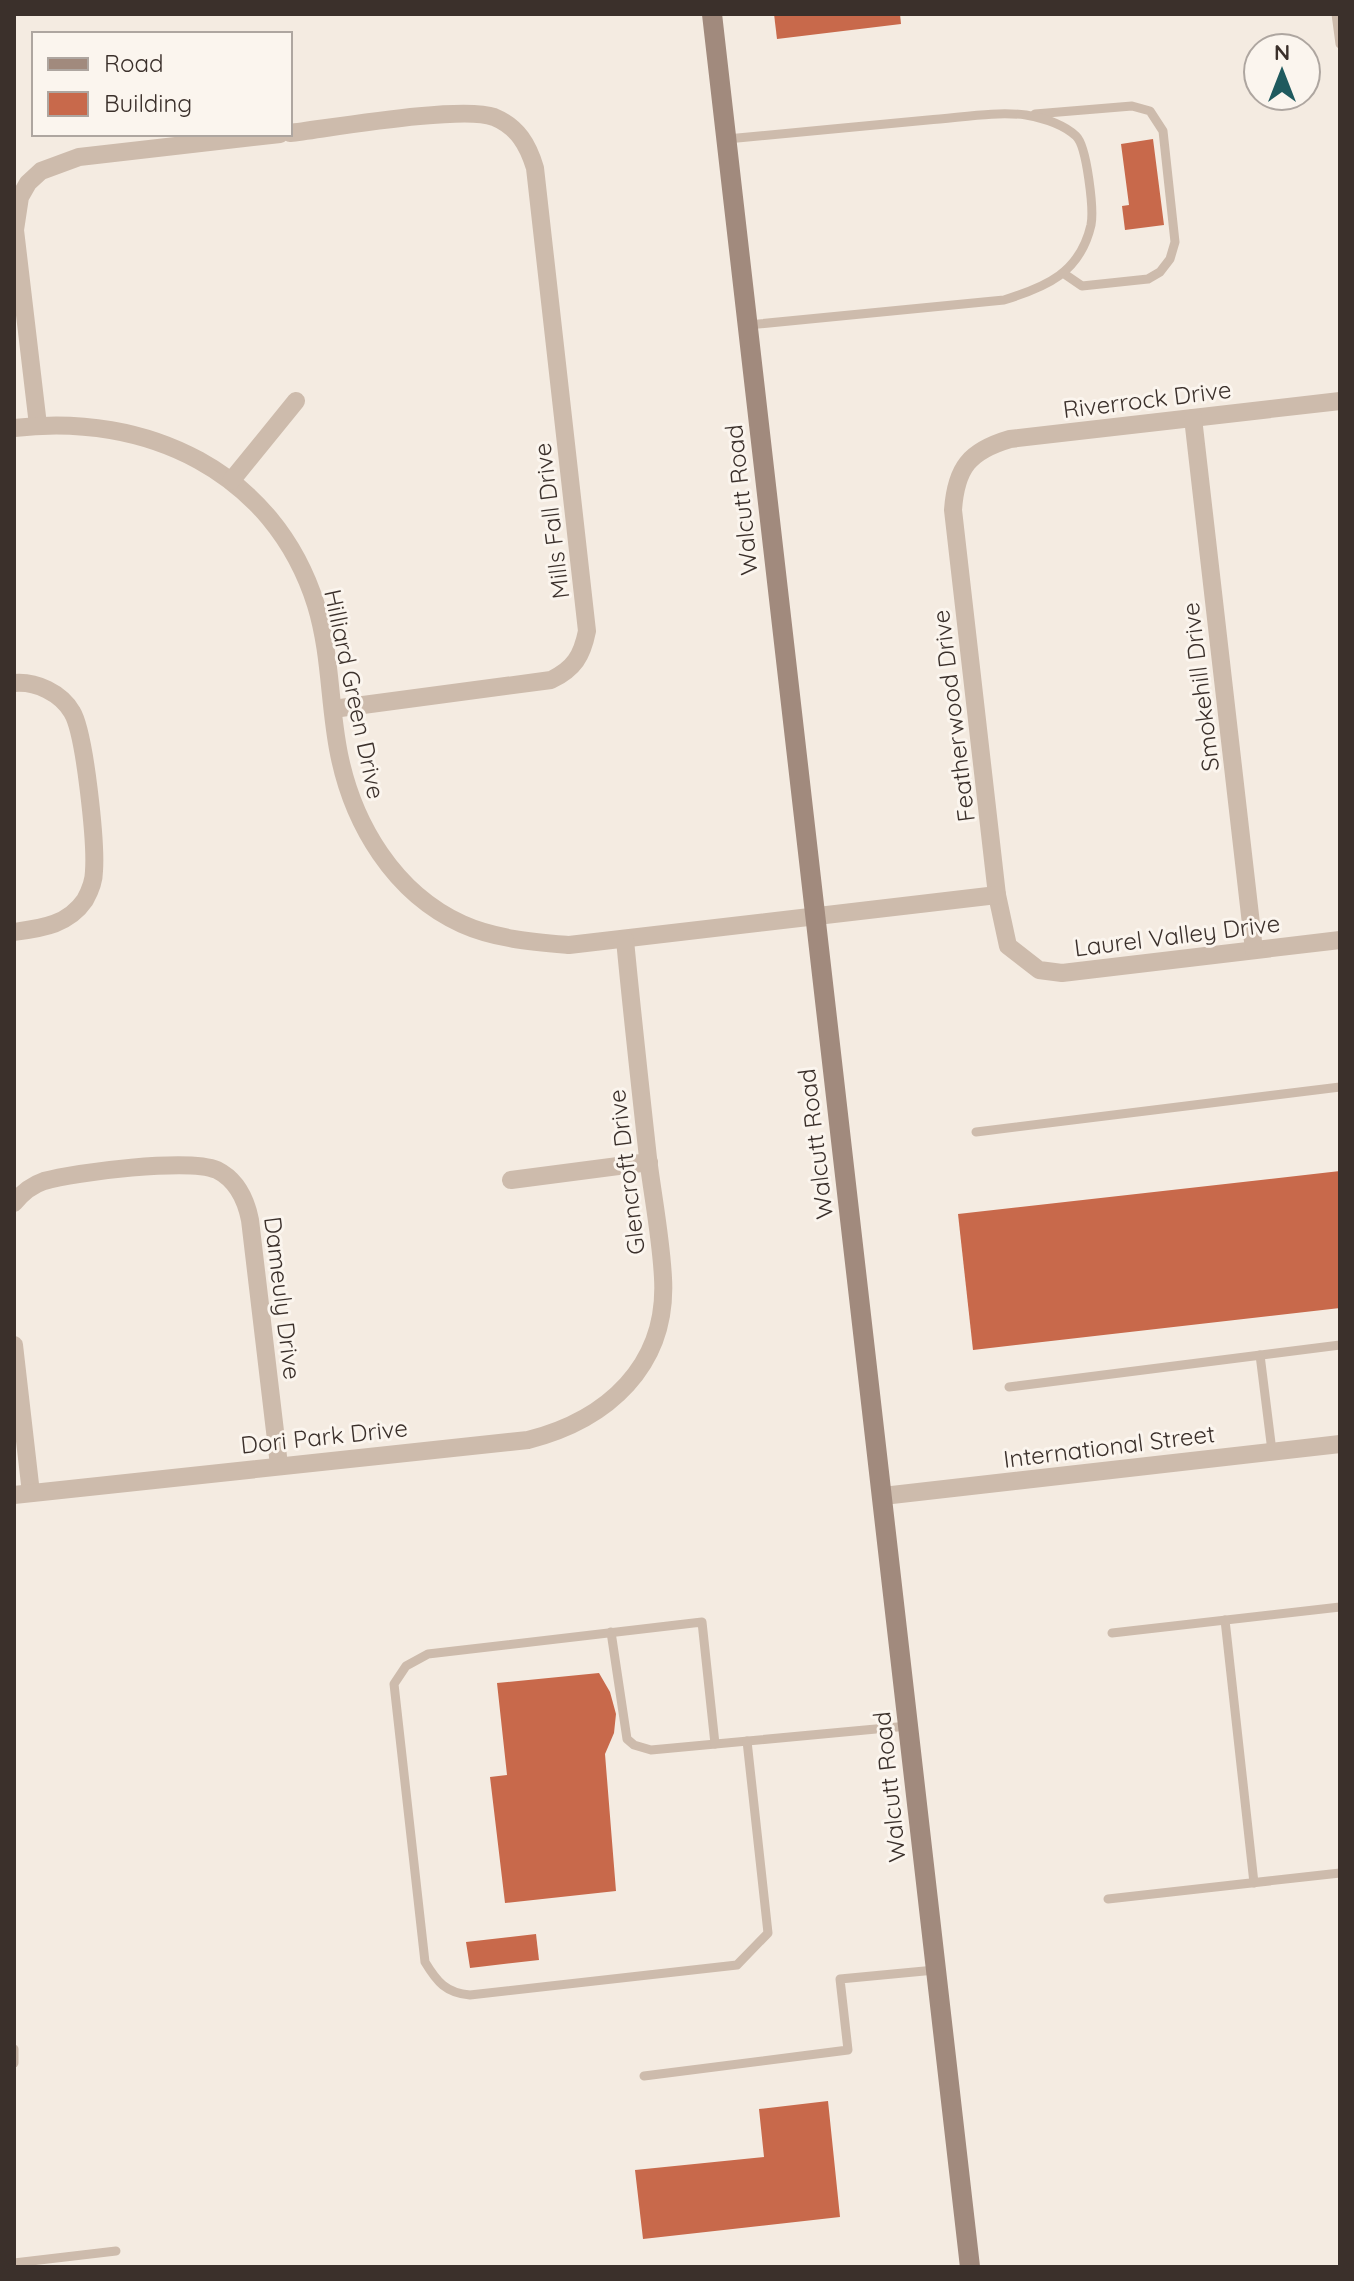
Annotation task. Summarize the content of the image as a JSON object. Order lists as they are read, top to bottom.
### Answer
{
  "streets": {
    "street": [
      "Riverrock Drive",
      "Walcutt Road",
      "Mills Fall Drive",
      "Smokehill Drive",
      "Hilliard Green Drive",
      "Featherwood Drive",
      "Laurel Valley Drive",
      "Glencroft Drive",
      "Dameuly Drive",
      "Dori Park Drive",
      "International Street"
    ]
  },
  "crossings": [
    ["Riverrock Drive", "Smokehill Drive"],
    ["Riverrock Drive", "Featherwood Drive"],
    ["Walcutt Road", "Hilliard Green Drive"],
    ["Walcutt Road", "International Street"],
    ["Mills Fall Drive", "Hilliard Green Drive"],
    ["Smokehill Drive", "Laurel Valley Drive"],
    ["Hilliard Green Drive", "Featherwood Drive"],
    ["Hilliard Green Drive", "Glencroft Drive"],
    ["Featherwood Drive", "Laurel Valley Drive"],
    ["Glencroft Drive", "Dori Park Drive"],
    ["Dameuly Drive", "Dori Park Drive"]
  ],
  "legend": ["Road", "Building"],
  "north": "top"
}
